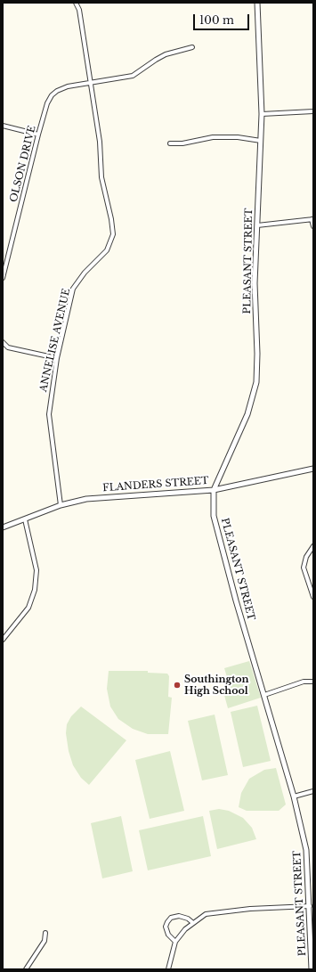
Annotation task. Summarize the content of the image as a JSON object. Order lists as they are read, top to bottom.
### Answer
{
  "streets": {
    "street": [
      "OLSON DRIVE",
      "PLEASANT STREET",
      "ANNELISE AVENUE",
      "FLANDERS STREET"
    ]
  },
  "crossings": [
    ["OLSON DRIVE", "ANNELISE AVENUE"],
    ["PLEASANT STREET", "FLANDERS STREET"],
    ["ANNELISE AVENUE", "FLANDERS STREET"]
  ],
  "places": ["Southington High School"],
  "scale_bar": "100 m"
}
